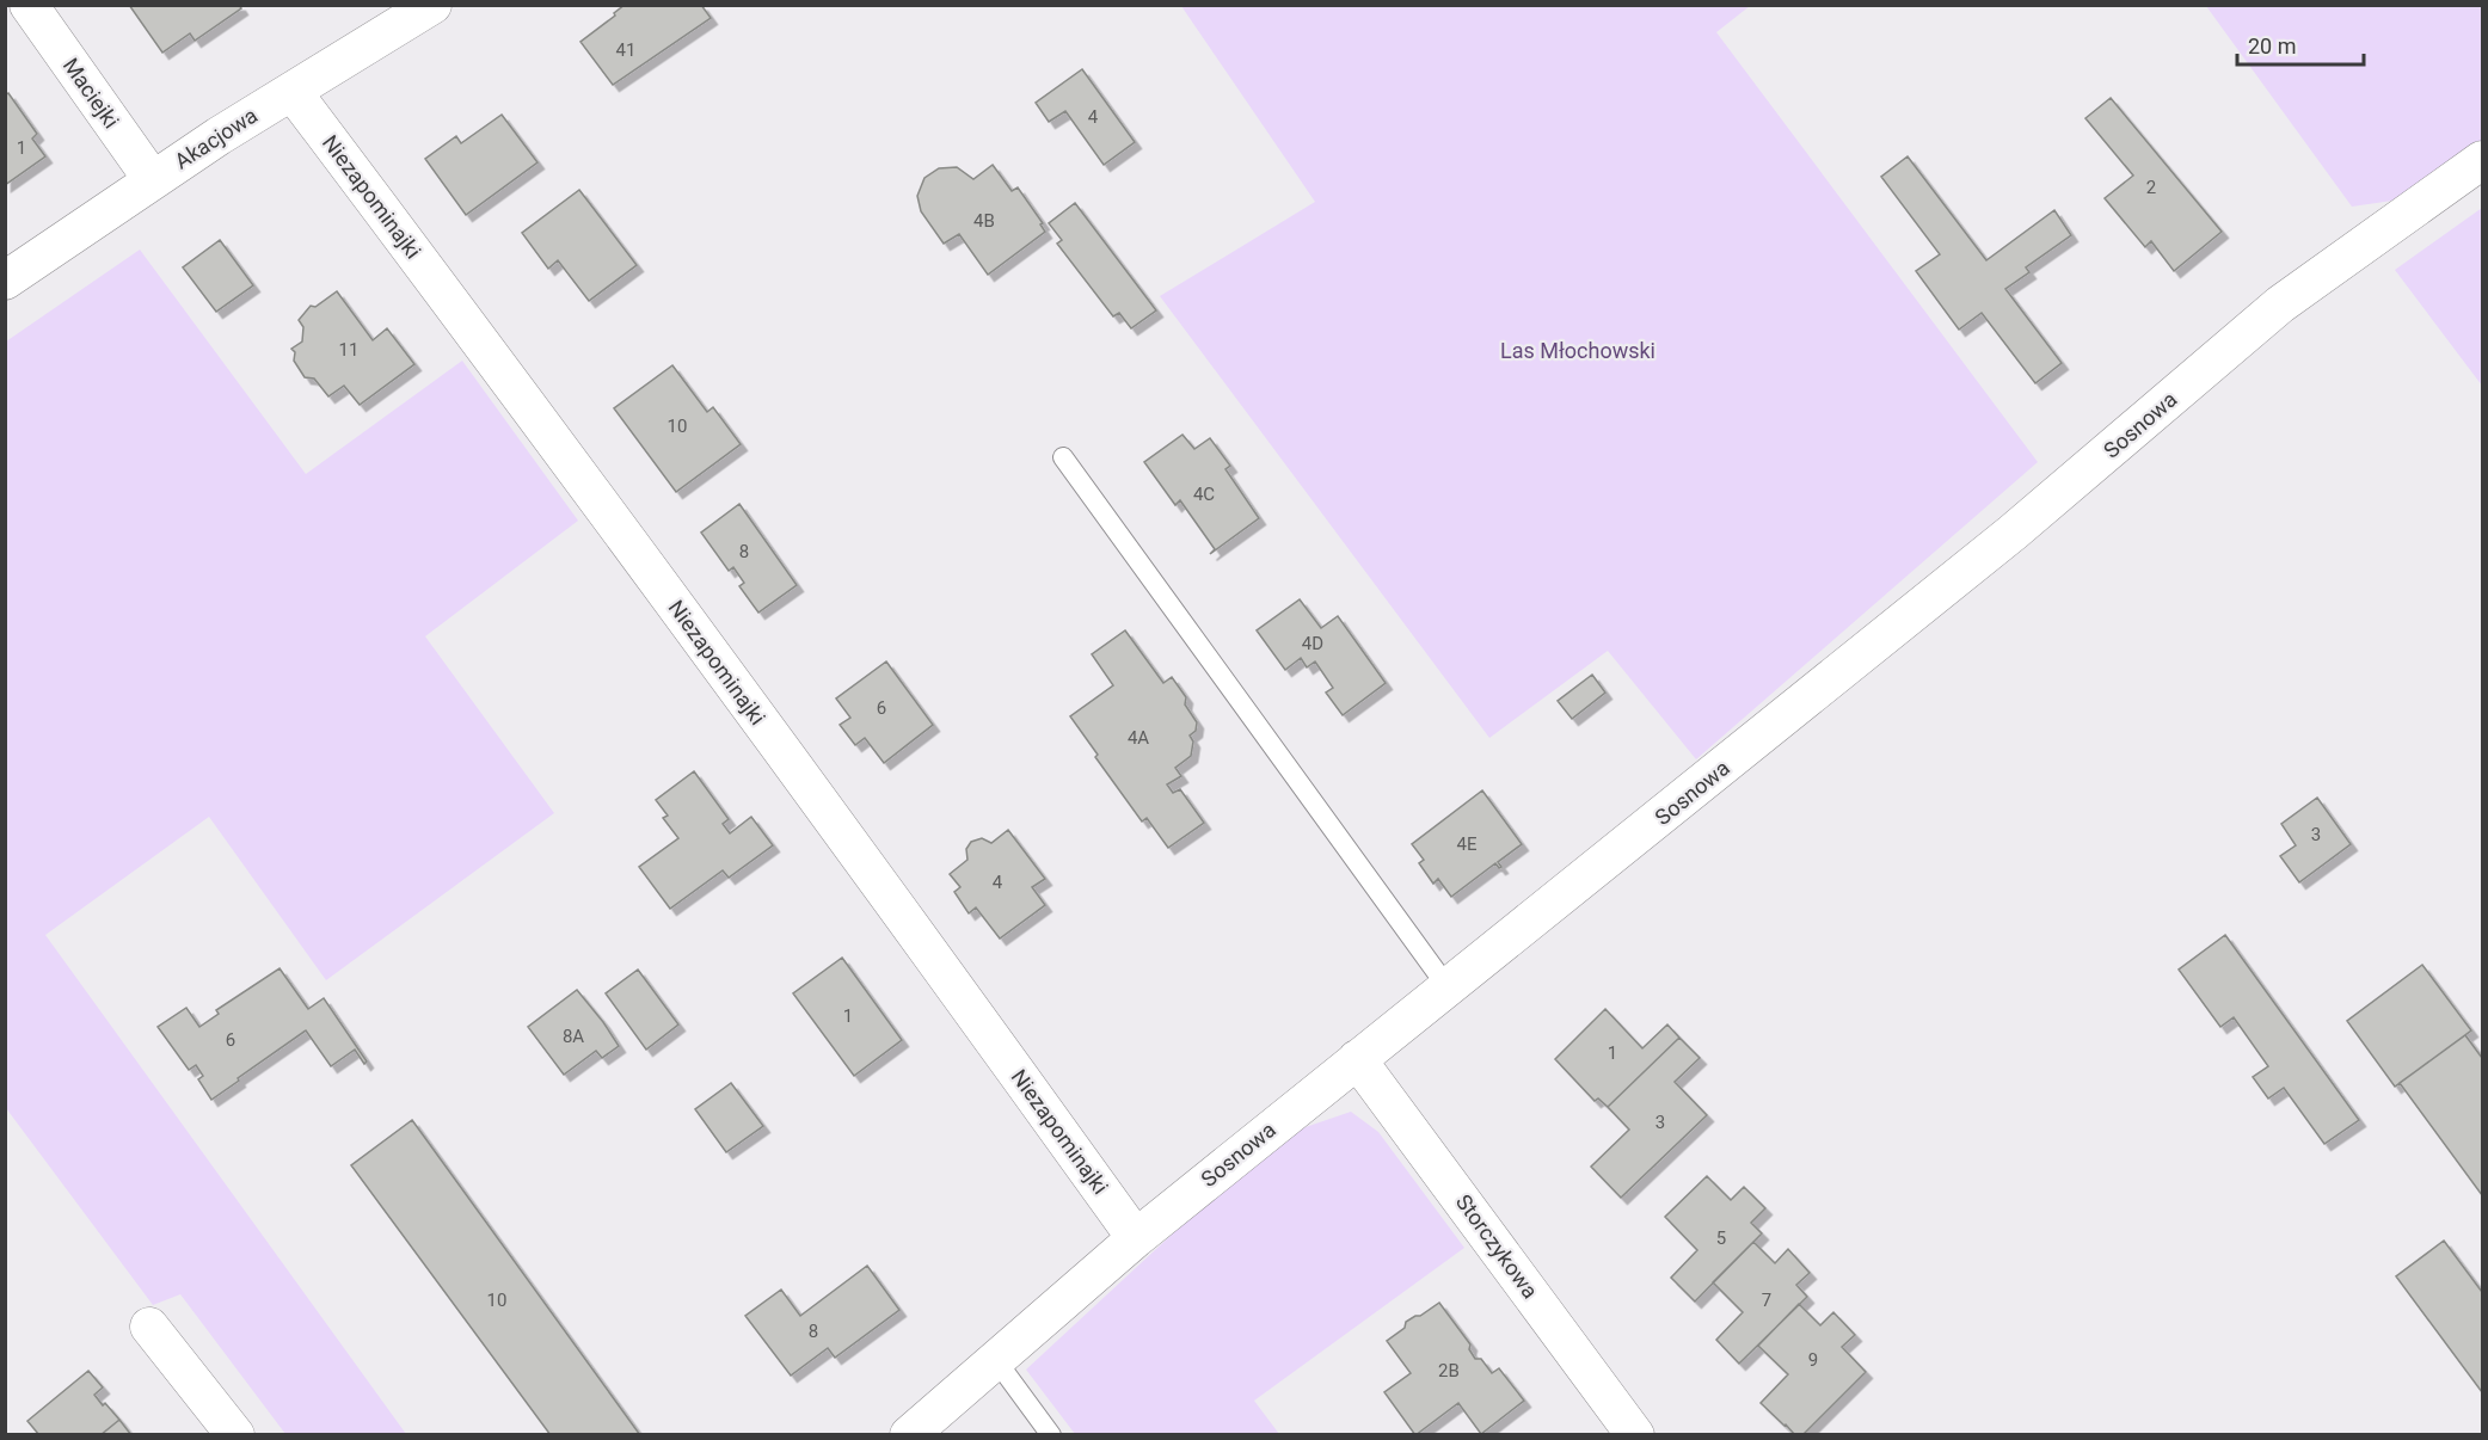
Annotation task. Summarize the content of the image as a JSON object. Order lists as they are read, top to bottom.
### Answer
{
  "streets": {
    "street": [
      "Maciejki",
      "Akacjowa",
      "Niezapominajki",
      "Sosnowa",
      "Storczykowa"
    ]
  },
  "crossings": [
    ["Maciejki", "Akacjowa"],
    ["Akacjowa", "Niezapominajki"],
    ["Niezapominajki", "Sosnowa"],
    ["Sosnowa", "Storczykowa"]
  ],
  "parks": ["Las Młochowski"],
  "house_numbers": [
    "41",
    "4",
    "1",
    "2",
    "4B",
    "11",
    "10",
    "4C",
    "8",
    "4D",
    "6",
    "4A",
    "3",
    "4E",
    "4",
    "1",
    "8A",
    "6",
    "1",
    "3",
    "5",
    "10",
    "7",
    "8",
    "9",
    "2B"
  ],
  "scale_bar": "20 m"
}
